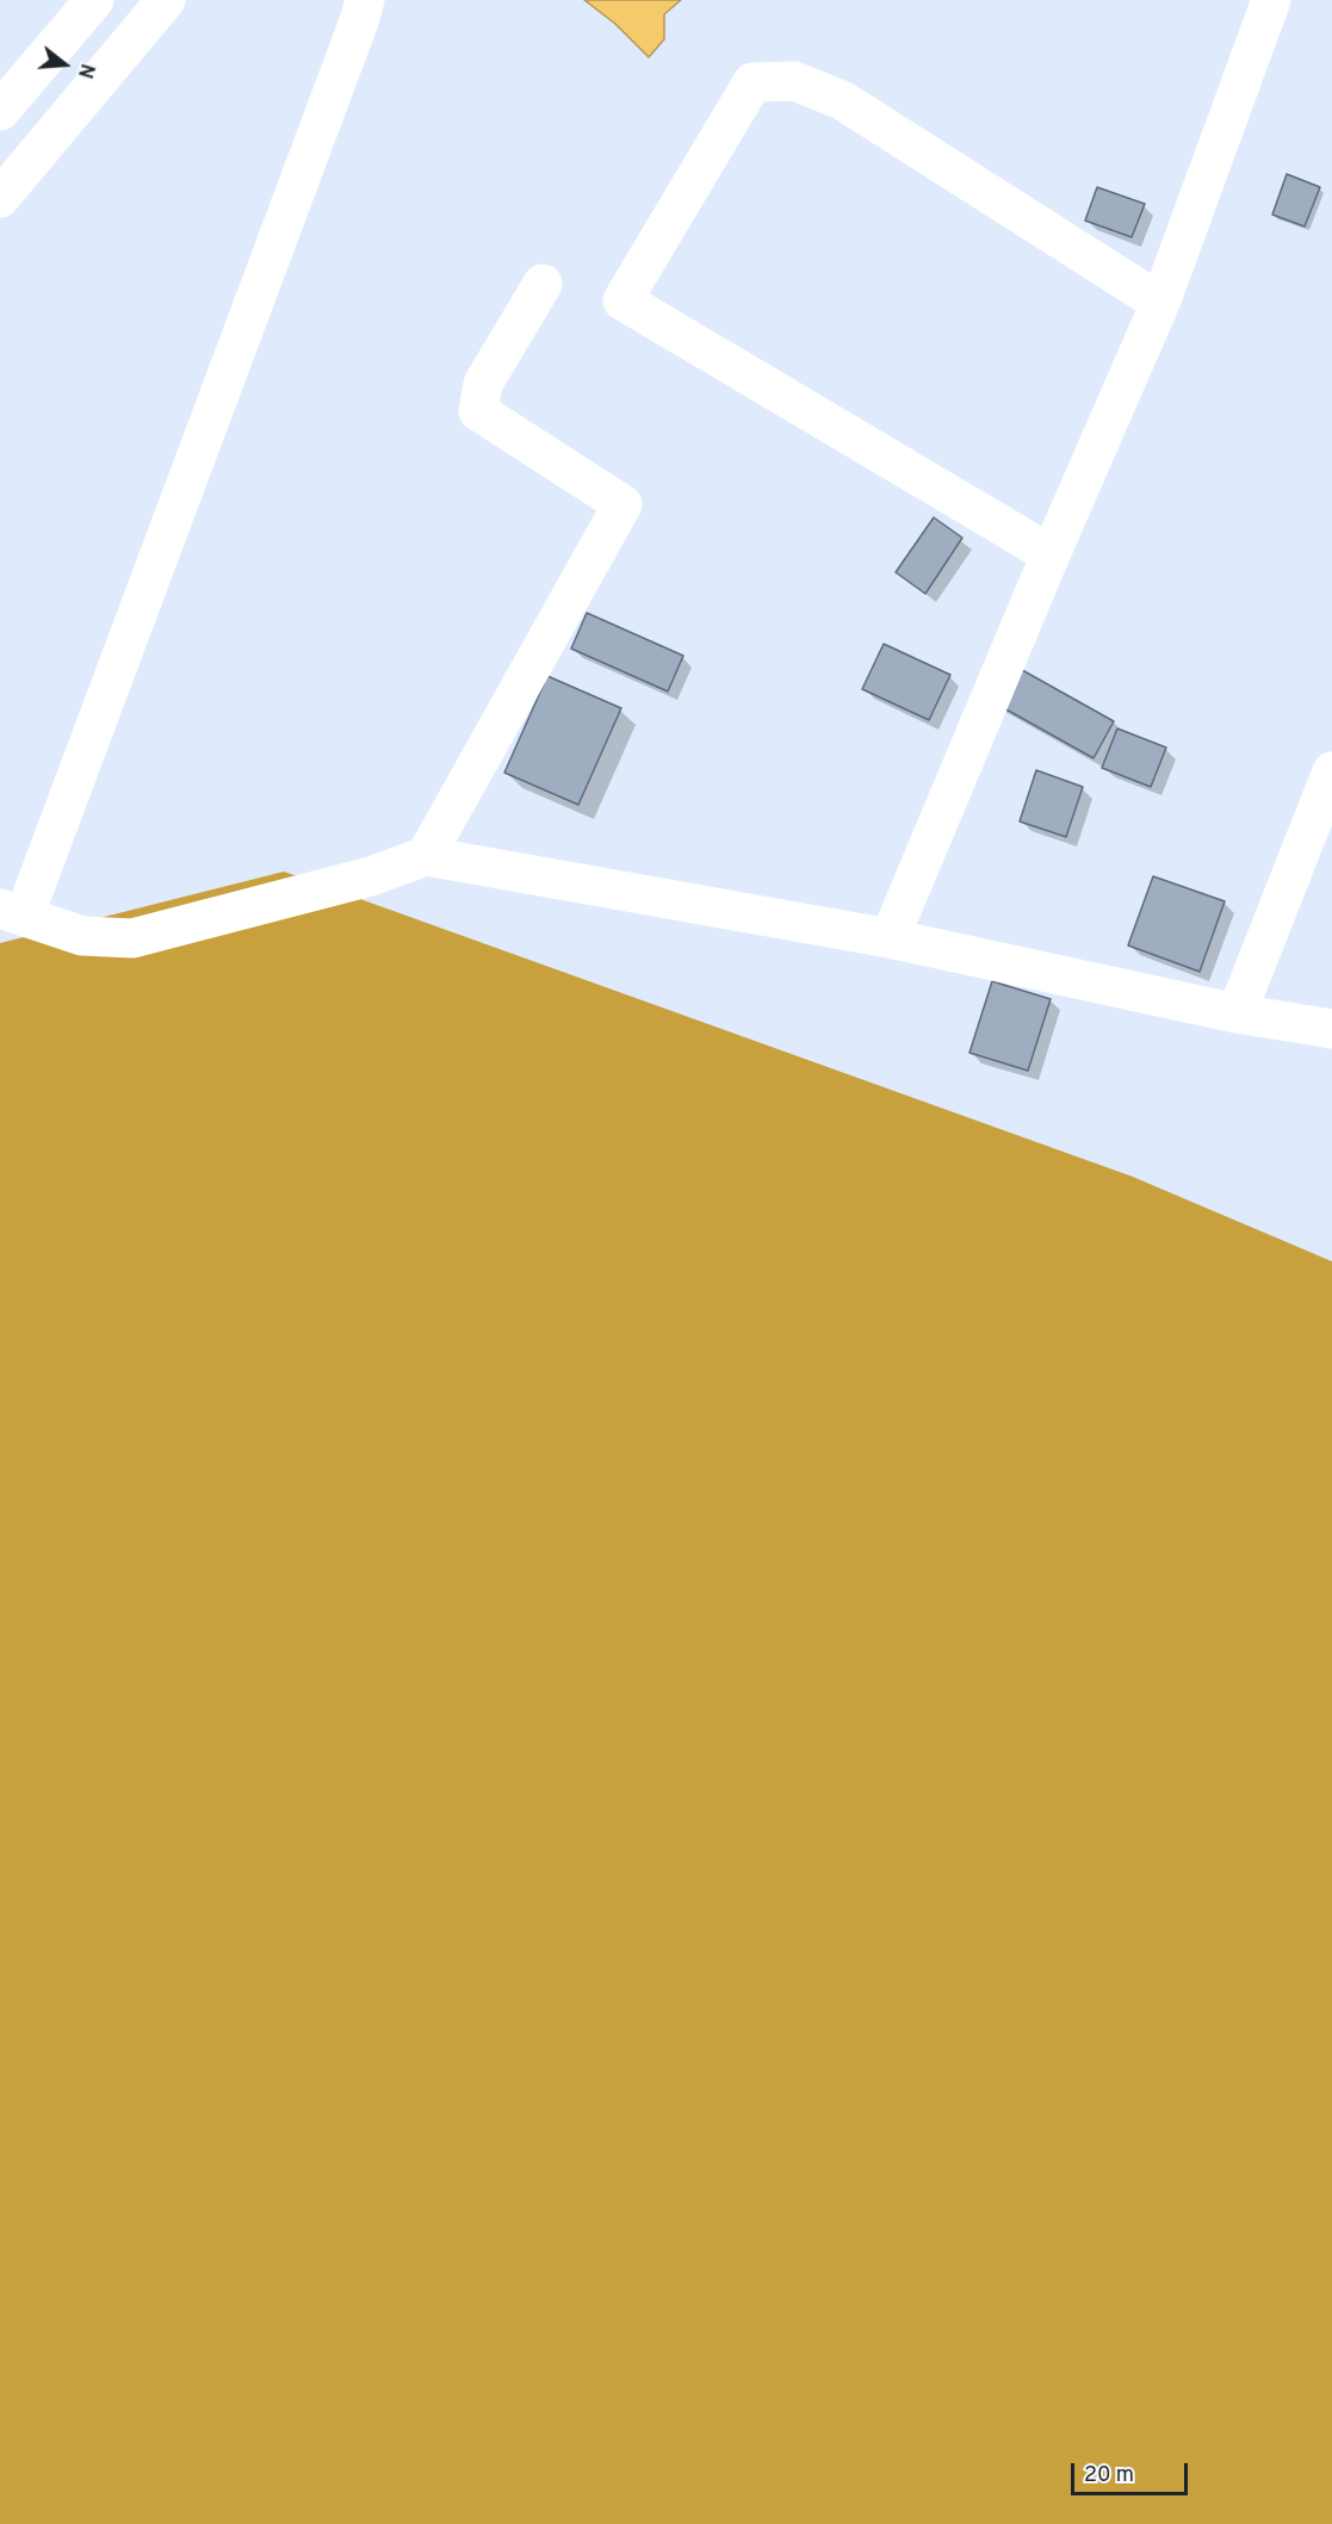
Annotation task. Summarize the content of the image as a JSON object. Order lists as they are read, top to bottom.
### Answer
{
  "scale_bar": "20 m",
  "north": "right"
}
